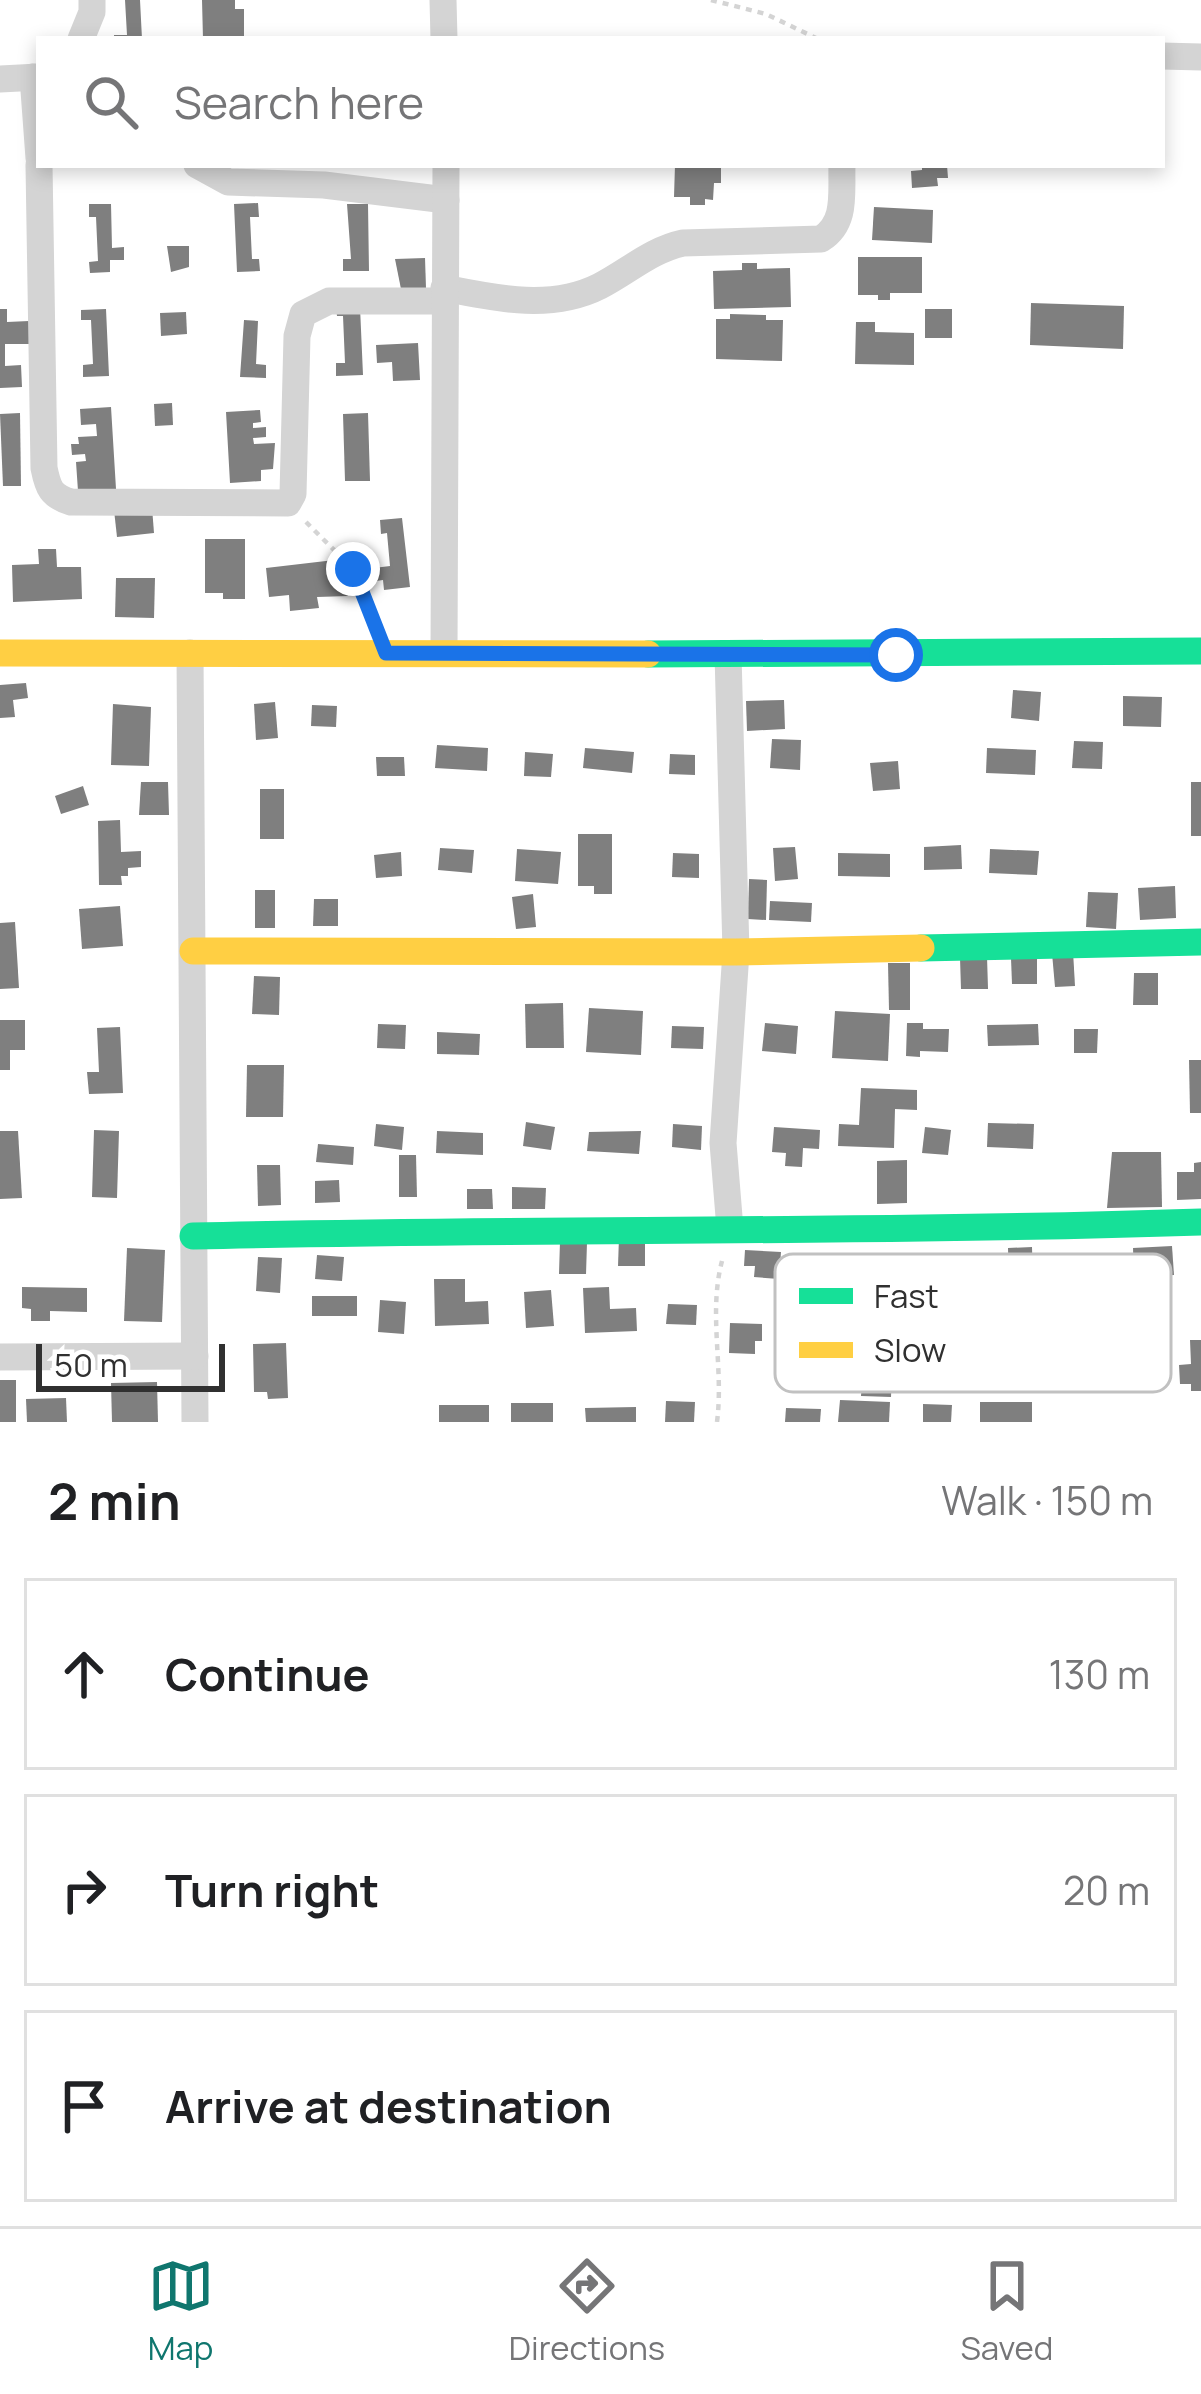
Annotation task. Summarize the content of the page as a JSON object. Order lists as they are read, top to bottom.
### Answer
{
  "legend": ["Fast", "Slow"],
  "scale_bar": "50 m",
  "page": {
    "search": "Search here",
    "scale": "50 m",
    "heading": ["2 min", "Walk · 150 m"],
    "list": [
      ["Continue", "130 m"],
      ["Turn right", "20 m"],
      "Arrive at destination"
    ],
    "nav": ["Map", "Directions", "Saved"]
  }
}
